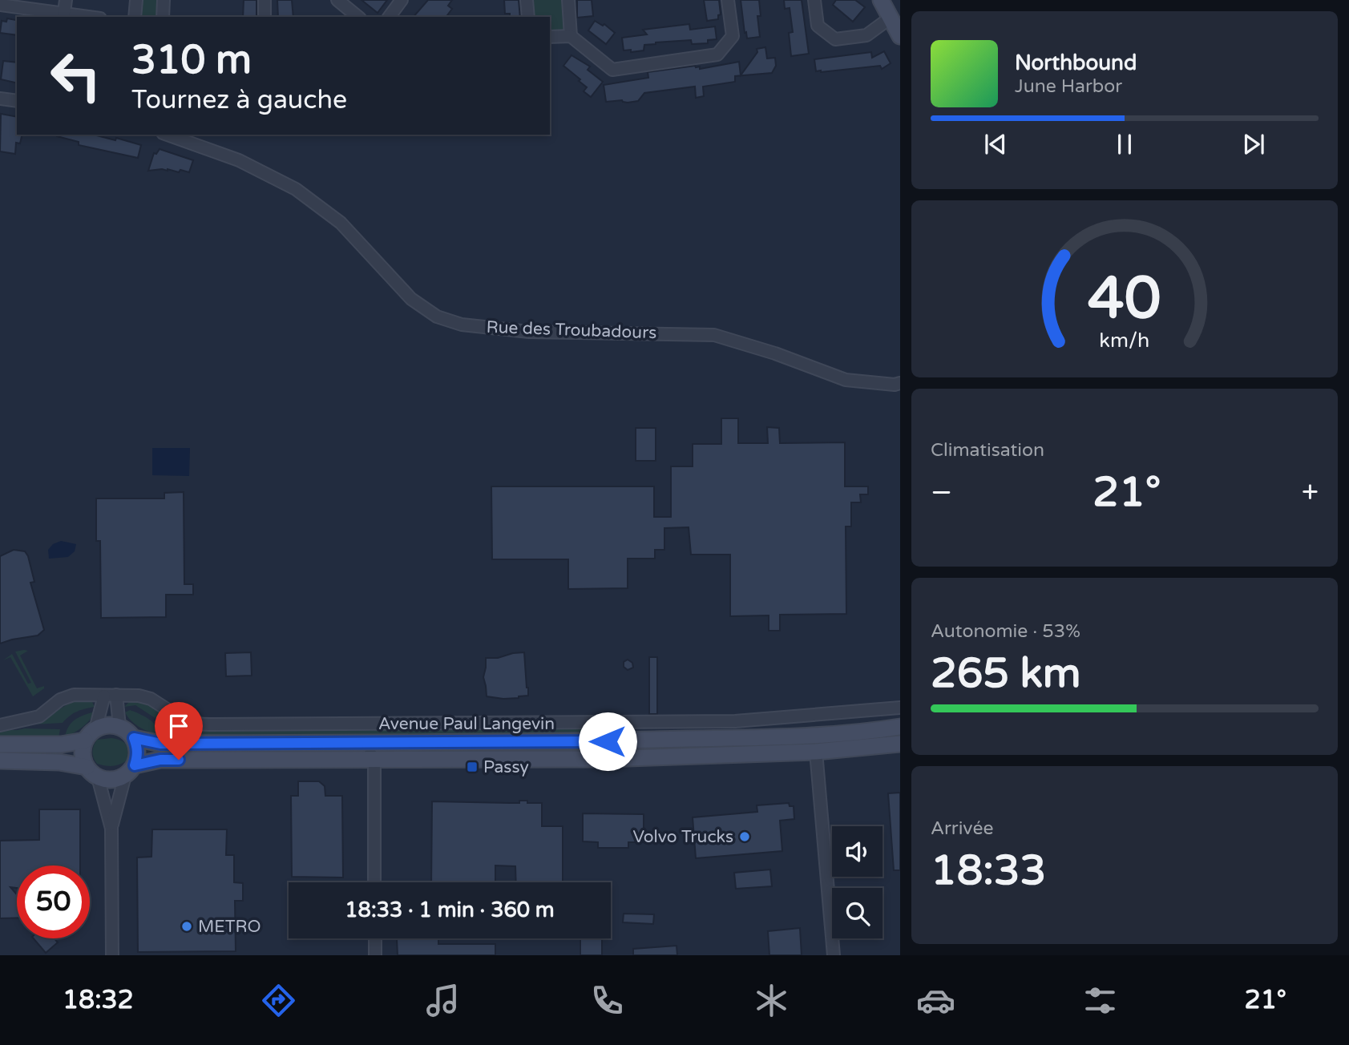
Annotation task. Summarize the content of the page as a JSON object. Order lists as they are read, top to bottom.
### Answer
{
  "streets": {
    "main road": ["Avenue Paul Langevin"],
    "street": ["Rue des Troubadours"]
  },
  "places": {
    "transit": ["Passy"],
    "other": ["Volvo Trucks", "METRO"]
  },
  "page": {
    "turn": ["310 m", "Tournez à gauche"],
    "song": ["Northbound", "June Harbor"],
    "tile": [
      "Climatisation",
      ["Autonomie · 53%", "265 km"],
      ["Arrivée", "18:33"]
    ],
    "heat": ["−", "21°", "+"],
    "limit": "50",
    "trip": "18:33 · 1 min · 360 m",
    "tabs": ["18:32", "21°"],
    "gauge": ["40", "km/h"]
  }
}
